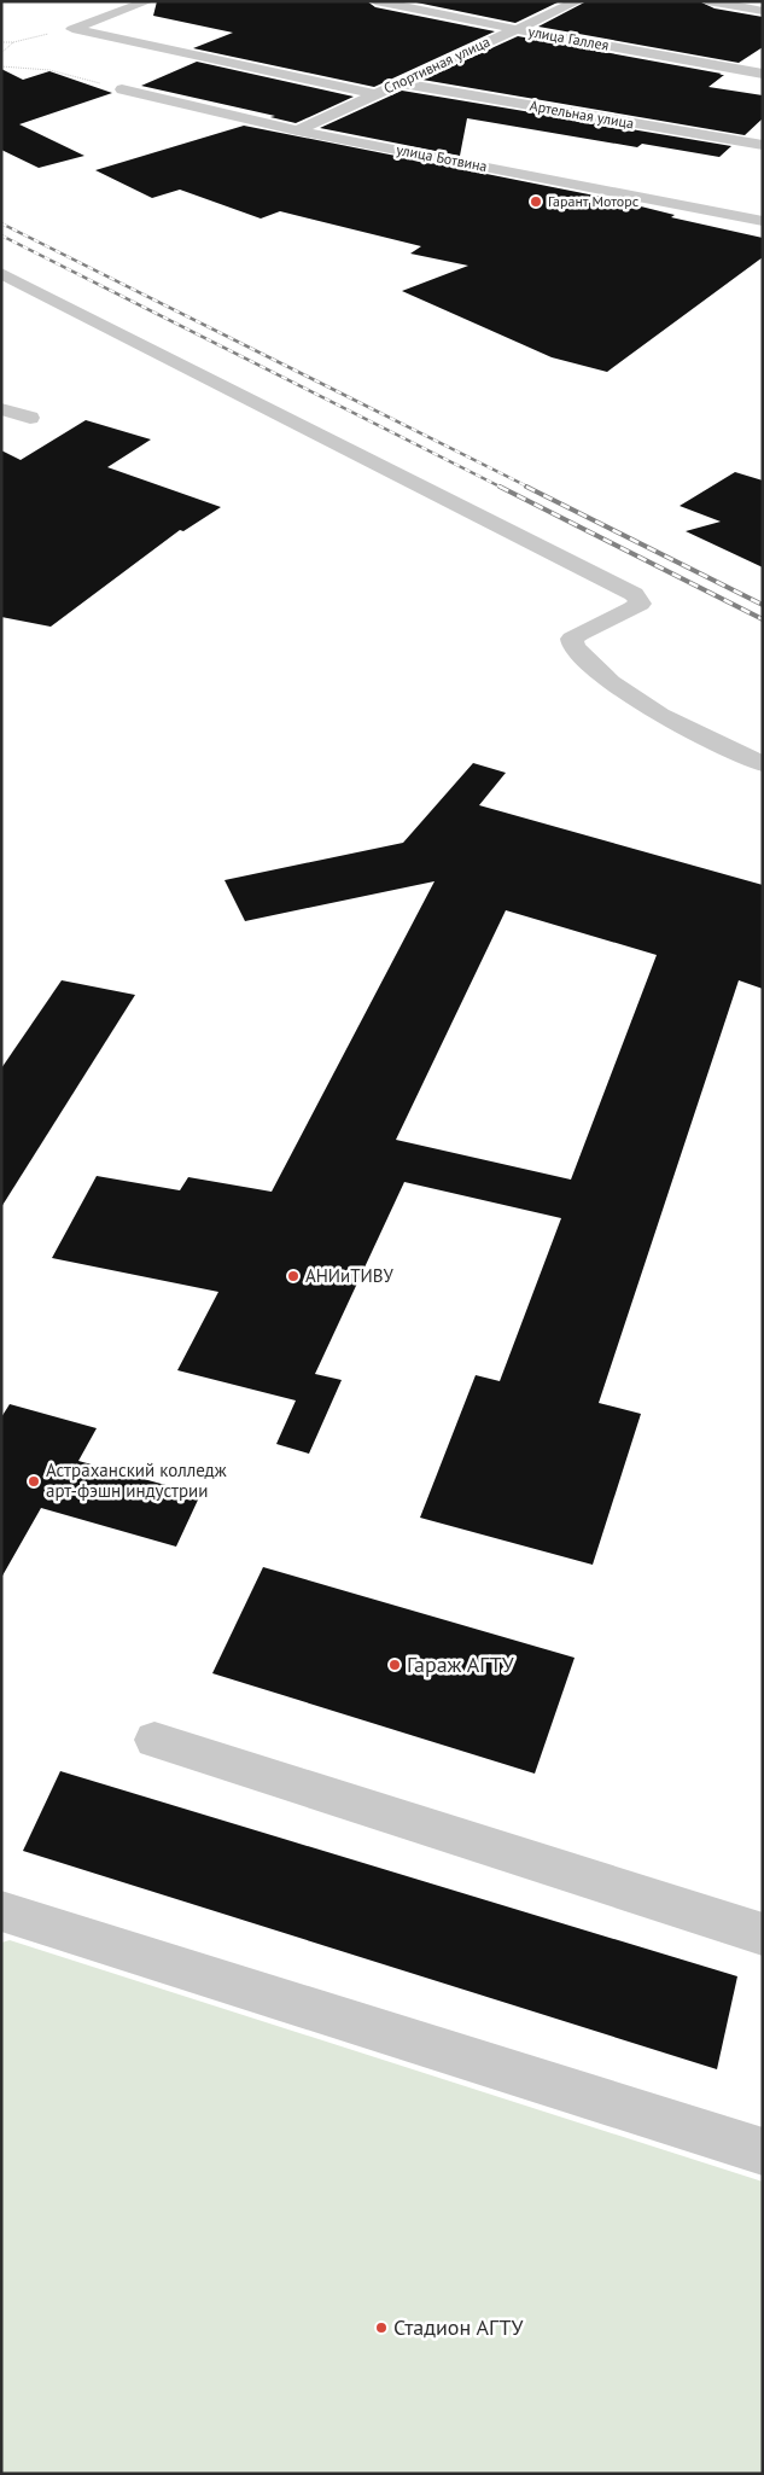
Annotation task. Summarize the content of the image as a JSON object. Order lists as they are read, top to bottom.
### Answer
{
  "streets": {
    "street": [
      "улица Галлея",
      "Спортивная улица",
      "Артельная улица",
      "улица Ботвина"
    ]
  },
  "crossings": [
    ["улица Галлея", "Спортивная улица"],
    ["Спортивная улица", "Артельная улица"],
    ["Спортивная улица", "улица Ботвина"]
  ],
  "places": [
    "Гарант Моторс",
    "АНИиТИВУ",
    "Астраханский колледж арт-фэшн индустрии",
    "Гараж АГТУ",
    "Стадион АГТУ"
  ]
}
